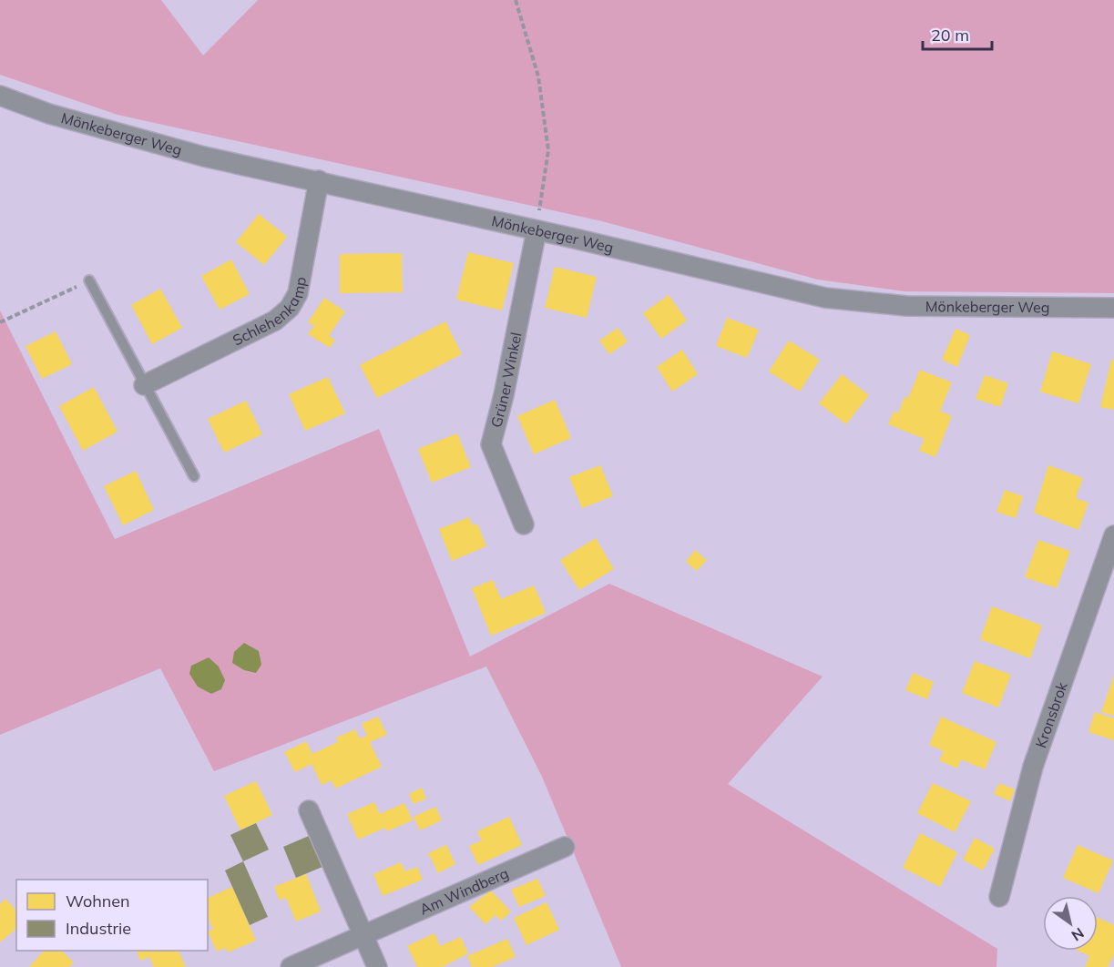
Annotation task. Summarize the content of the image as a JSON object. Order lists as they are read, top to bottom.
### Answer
{
  "streets": {
    "street": [
      "Mönkeberger Weg",
      "Schlehenkamp",
      "Grüner Winkel",
      "Kronsbrok",
      "Am Windberg"
    ]
  },
  "crossings": [
    ["Mönkeberger Weg", "Schlehenkamp"],
    ["Mönkeberger Weg", "Grüner Winkel"]
  ],
  "legend": ["Wohnen", "Industrie"],
  "scale_bar": "20 m",
  "north": "bottom right"
}
